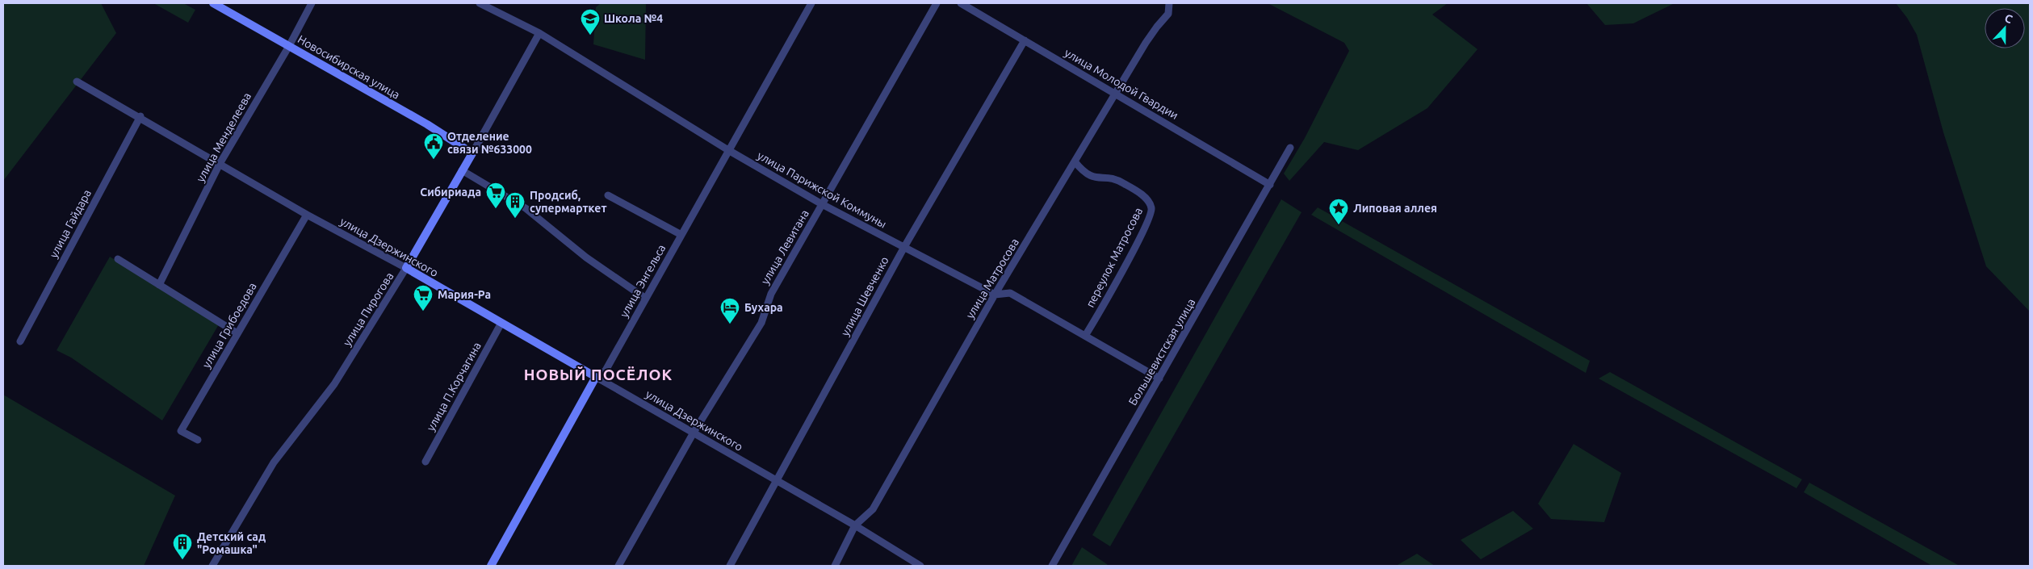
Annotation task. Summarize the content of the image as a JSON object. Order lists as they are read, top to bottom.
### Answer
{
  "streets": {
    "street": [
      "Новосибирская улица",
      "улица Молодой Гвардии",
      "улица Менделеева",
      "улица Парижской Коммуны",
      "улица Гайдара",
      "улица Дзержинского",
      "улица Левитана",
      "переулок Матросова",
      "улица Матросова",
      "улица Энгельса",
      "улица Шевченко",
      "улица Пирогова",
      "улица Грибоедова",
      "Большевистская улица",
      "улица П.Корчагина"
    ]
  },
  "crossings": [
    ["Новосибирская улица", "улица Менделеева"],
    ["Новосибирская улица", "улица Пирогова"],
    ["улица Молодой Гвардии", "улица Матросова"],
    ["улица Молодой Гвардии", "улица Шевченко"],
    ["улица Молодой Гвардии", "Большевистская улица"],
    ["улица Менделеева", "улица Дзержинского"],
    ["улица Парижской Коммуны", "улица Левитана"],
    ["улица Парижской Коммуны", "переулок Матросова"],
    ["улица Парижской Коммуны", "улица Матросова"],
    ["улица Парижской Коммуны", "улица Энгельса"],
    ["улица Парижской Коммуны", "улица Шевченко"],
    ["улица Парижской Коммуны", "улица Пирогова"],
    ["улица Парижской Коммуны", "Большевистская улица"],
    ["улица Гайдара", "улица Дзержинского"],
    ["улица Дзержинского", "улица Левитана"],
    ["улица Дзержинского", "улица Матросова"],
    ["улица Дзержинского", "улица Энгельса"],
    ["улица Дзержинского", "улица Шевченко"],
    ["улица Дзержинского", "улица Пирогова"],
    ["улица Дзержинского", "улица Грибоедова"],
    ["улица Дзержинского", "улица П.Корчагина"],
    ["переулок Матросова", "улица Матросова"]
  ],
  "districts": ["НОВЫЙ ПОСЁЛОК"],
  "places": {
    "school or university": ["Школа №4"],
    "public building": ["Отделение связи №633000"],
    "supermarket": ["Сибириада", "Мария-Ра"],
    "building": ["Продсиб, супермарткет", "Детский сад \"Ромашка\""],
    "place": ["Липовая аллея"],
    "hotel": ["Бухара"]
  },
  "north": "top"
}
